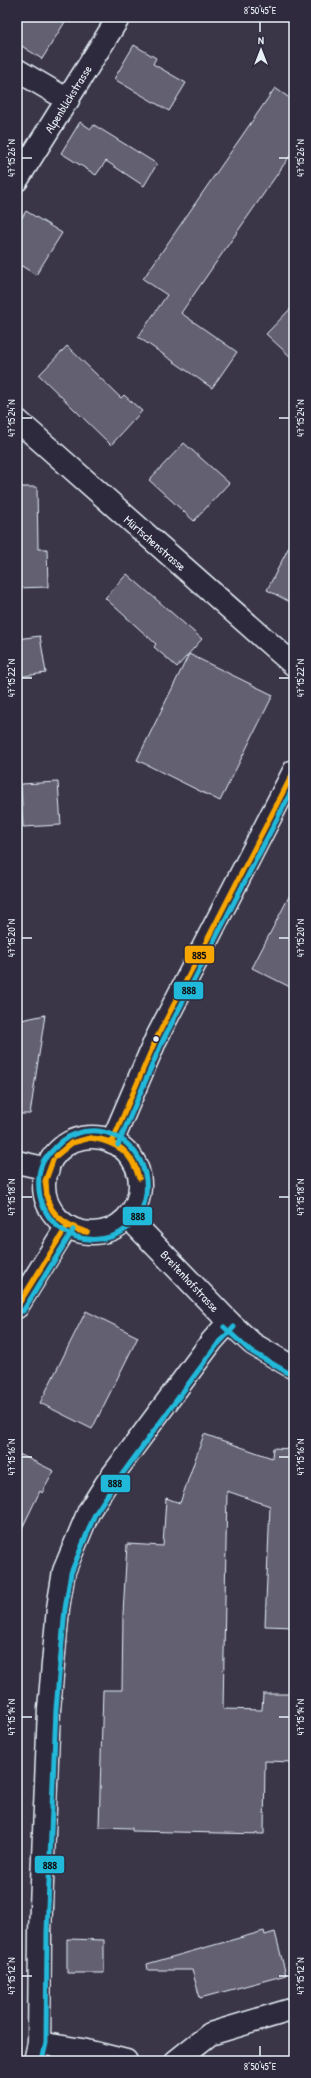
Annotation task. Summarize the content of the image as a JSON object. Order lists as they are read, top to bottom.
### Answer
{
  "streets": {
    "street": ["Alpenblickstrasse", "Mürtschenstrasse", "Breitenhofstrasse"]
  },
  "lines": ["transit line 885", "transit line 888"],
  "north": "top",
  "coordinates": [
    "8°50'45\"E",
    "47°15'26\"N",
    "47°15'24\"N",
    "47°15'22\"N",
    "47°15'20\"N",
    "47°15'18\"N",
    "47°15'16\"N",
    "47°15'14\"N",
    "47°15'12\"N"
  ]
}
